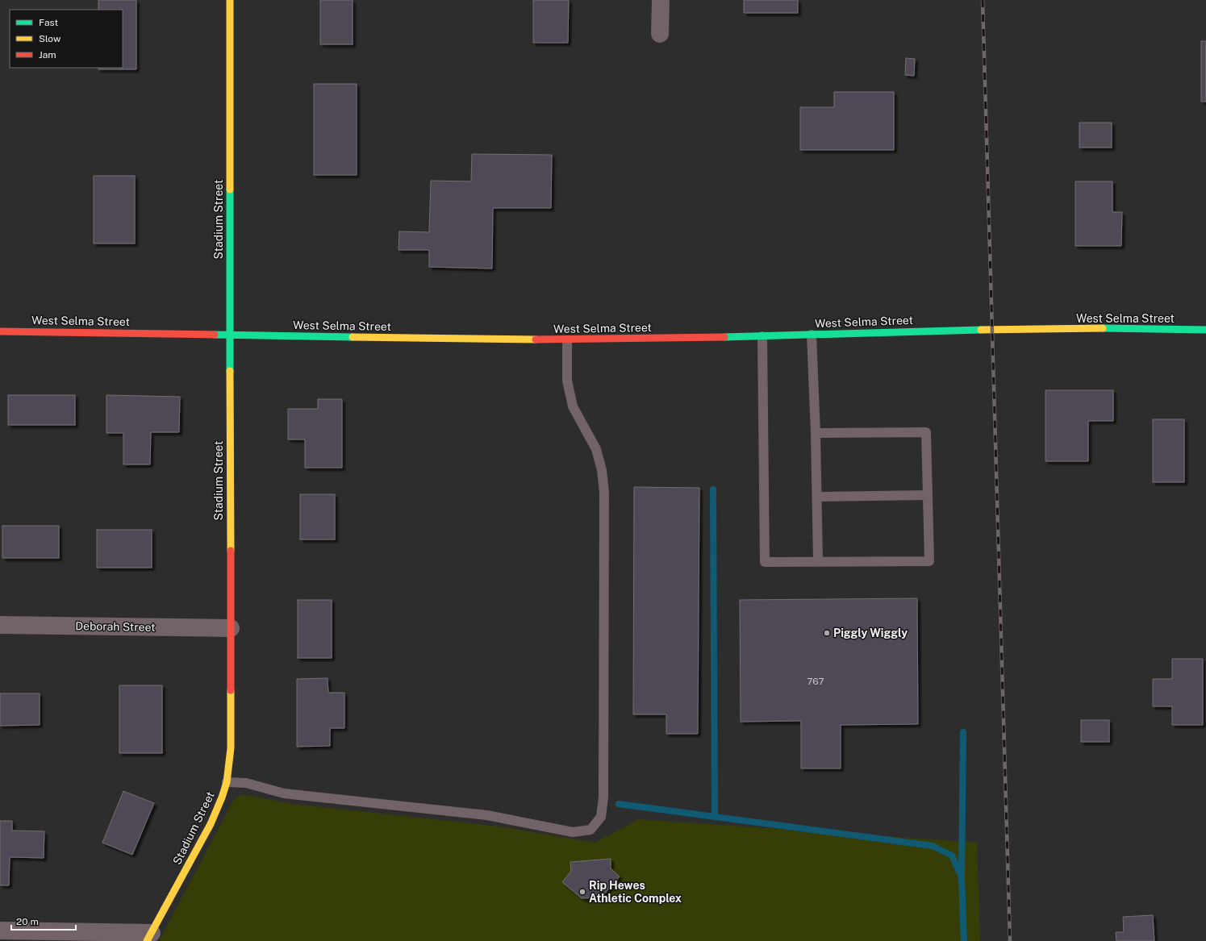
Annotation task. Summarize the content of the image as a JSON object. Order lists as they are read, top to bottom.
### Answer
{
  "streets": {
    "street": ["Stadium Street", "West Selma Street", "Deborah Street"]
  },
  "crossings": [
    ["Stadium Street", "West Selma Street"],
    ["Stadium Street", "Deborah Street"]
  ],
  "places": ["Piggly Wiggly", "Rip Hewes Athletic Complex"],
  "house_numbers": ["767"],
  "legend": ["Fast", "Slow", "Jam"],
  "scale_bar": "20 m"
}
